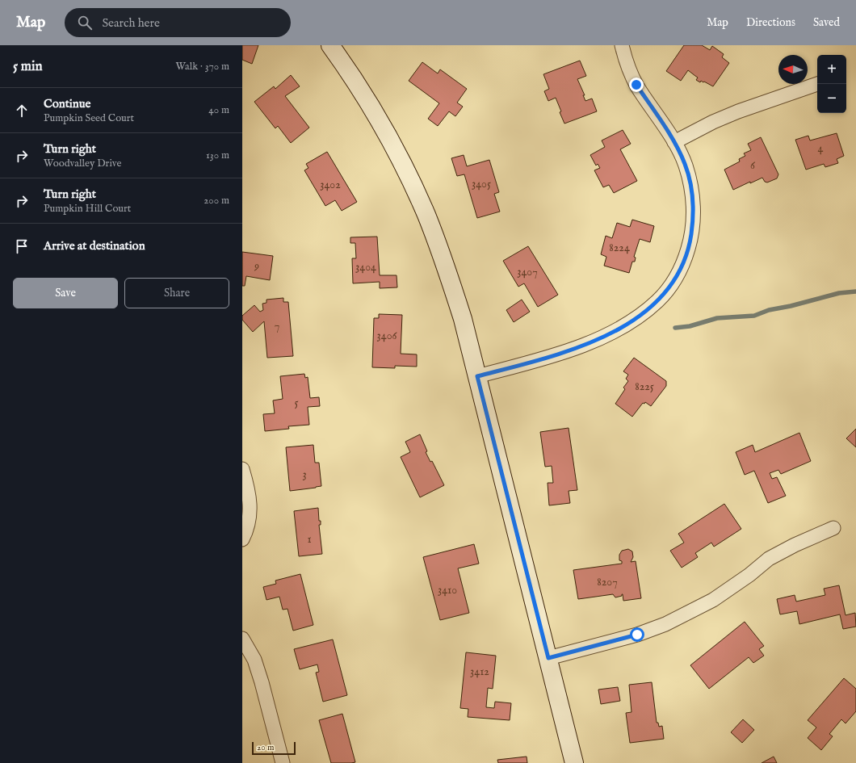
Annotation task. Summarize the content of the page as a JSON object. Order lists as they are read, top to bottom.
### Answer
{
  "house_numbers": [
    "4",
    "6",
    "3405",
    "3402",
    "8224",
    "9",
    "3404",
    "3407",
    "7",
    "3406",
    "8225",
    "5",
    "3",
    "1",
    "8207",
    "3410",
    "3412"
  ],
  "scale_bar": "20 m",
  "north": "left",
  "page": {
    "header": "Map",
    "search": "Search here",
    "nav": ["Map", "Directions", "Saved"],
    "heading": ["5 min", "Walk · 370 m"],
    "map_buttons": ["+", "−"],
    "list": [
      ["Continue", "Pumpkin Seed Court", "40 m"],
      ["Turn right", "Woodvalley Drive", "130 m"],
      ["Turn right", "Pumpkin Hill Court", "200 m"],
      "Arrive at destination"
    ],
    "buttons": ["Save", "Share"],
    "scale": "20 m"
  }
}
